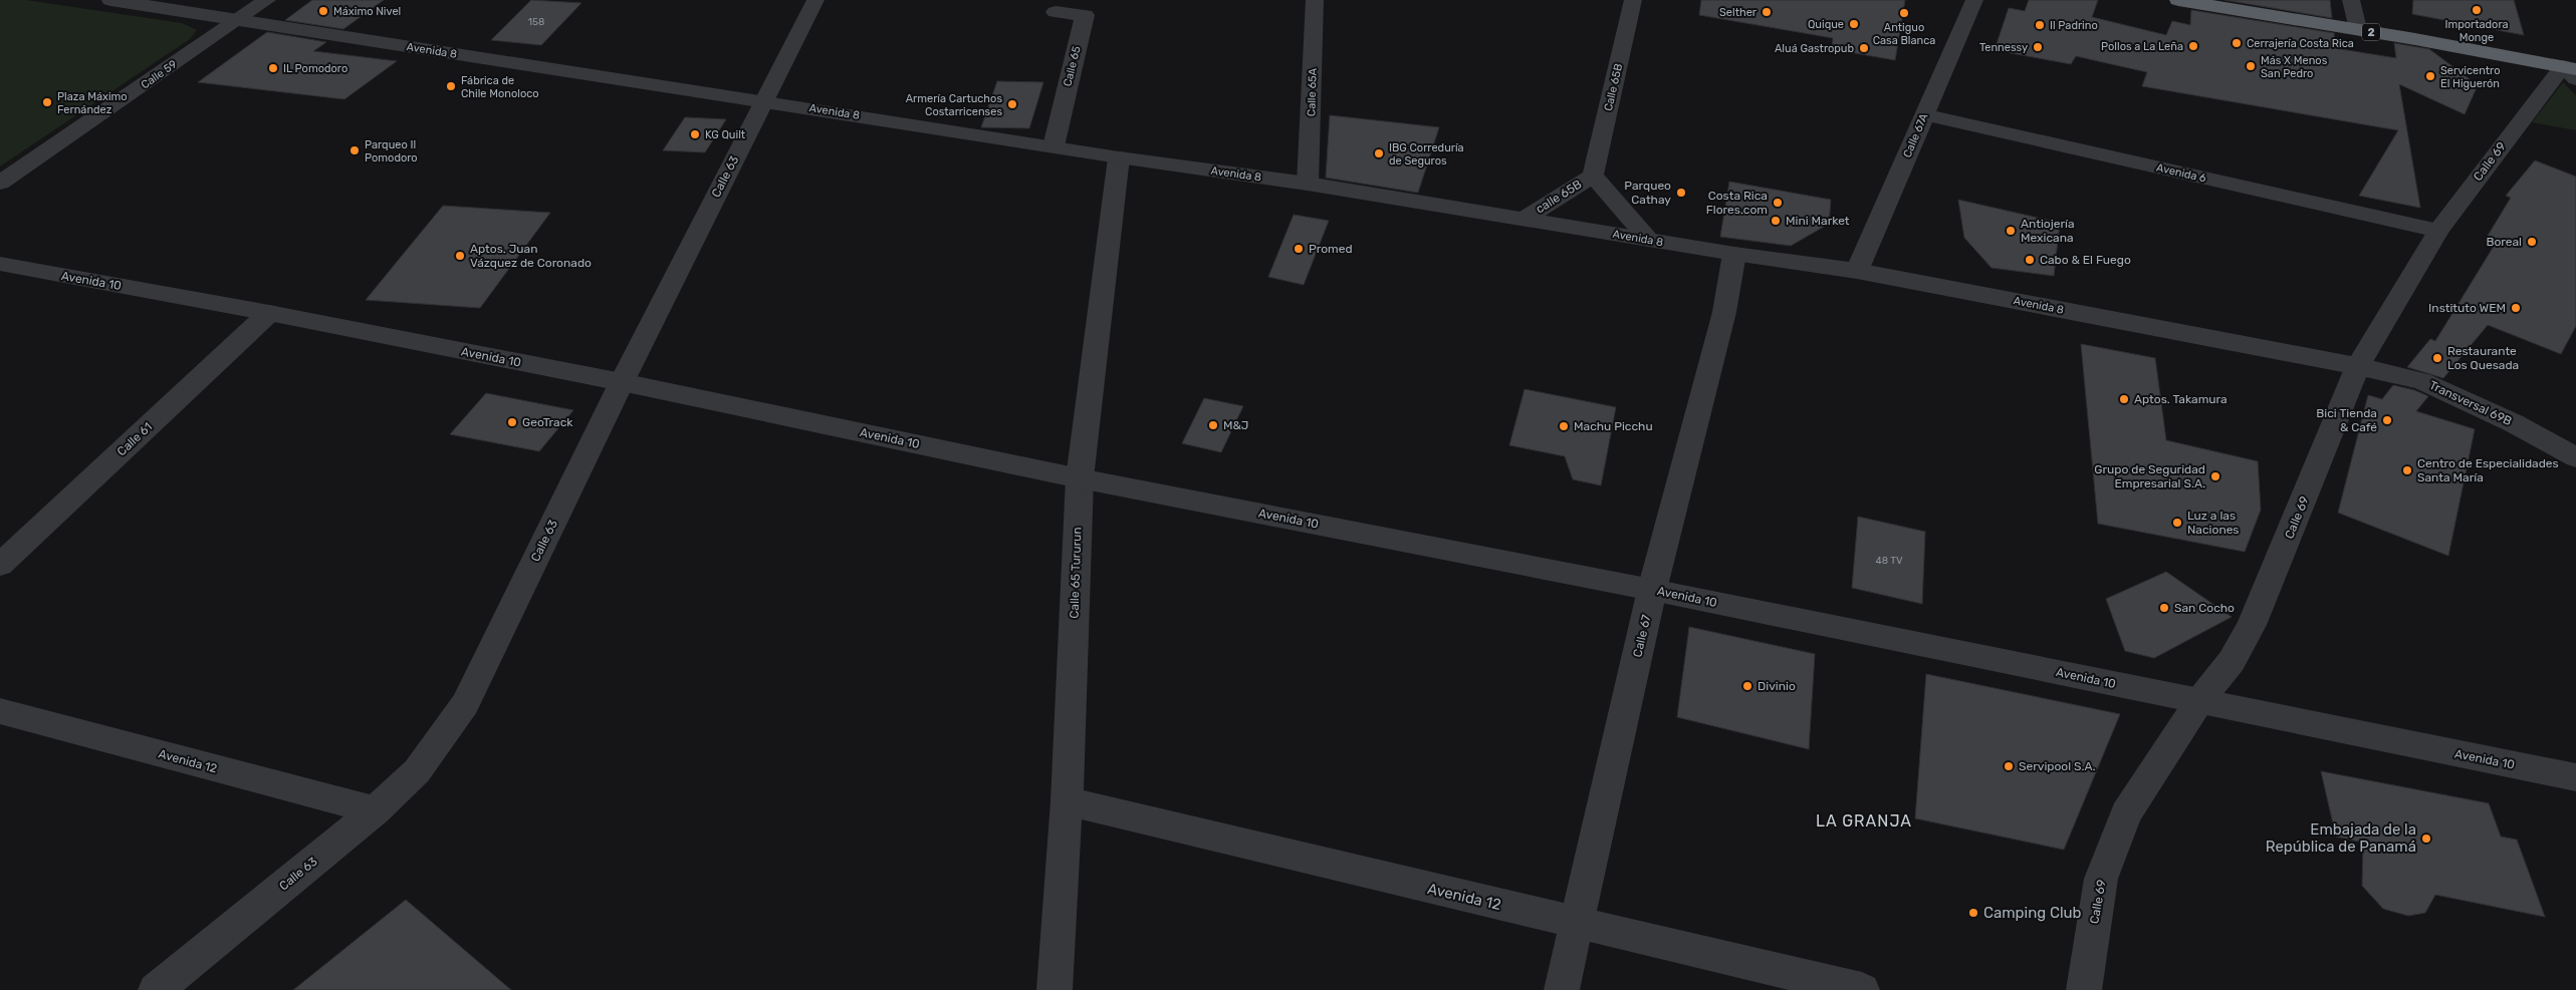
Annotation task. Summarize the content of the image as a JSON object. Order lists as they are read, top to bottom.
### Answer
{
  "streets": {
    "highway": ["2"],
    "street": [
      "Avenida 8",
      "Calle 65",
      "Calle 59",
      "Calle 65B",
      "Calle 65A",
      "Calle 67A",
      "Calle 69",
      "Avenida 6",
      "Calle 63",
      "calle 65B",
      "Avenida 10",
      "Transversal 69B",
      "Calle 61",
      "Calle 65 Tururun",
      "Calle 67",
      "Avenida 12"
    ]
  },
  "crossings": [
    ["2", "Calle 69"],
    ["Avenida 8", "Calle 65"],
    ["Avenida 8", "Calle 59"],
    ["Avenida 8", "Calle 65A"],
    ["Avenida 8", "Calle 67A"],
    ["Avenida 8", "Calle 69"],
    ["Avenida 8", "Calle 63"],
    ["Avenida 8", "calle 65B"],
    ["Avenida 8", "Transversal 69B"],
    ["Avenida 8", "Calle 65 Tururun"],
    ["Avenida 8", "Calle 67"],
    ["Calle 65B", "calle 65B"],
    ["Calle 67A", "Avenida 6"],
    ["Calle 69", "Avenida 6"],
    ["Calle 69", "Avenida 10"],
    ["Calle 69", "Transversal 69B"],
    ["Calle 63", "Avenida 10"],
    ["Calle 63", "Avenida 12"],
    ["Avenida 10", "Calle 61"],
    ["Avenida 10", "Calle 65 Tururun"],
    ["Avenida 10", "Calle 67"],
    ["Calle 65 Tururun", "Avenida 12"],
    ["Calle 67", "Avenida 12"]
  ],
  "districts": ["LA GRANJA"],
  "places": [
    "Importadora Monge",
    "Máximo Nivel",
    "Selther",
    "Antiguo Casa Blanca",
    "Quique",
    "Il Padrino",
    "Cerrajería Costa Rica",
    "Pollos a La Leña",
    "Tennessy",
    "Aluá Gastropub",
    "Más X Menos San Pedro",
    "IL Pomodoro",
    "Servicentro El Higuerón",
    "Fábrica de Chile Monoloco",
    "Plaza Máximo Fernández",
    "Armería Cartuchos Costarricenses",
    "KG Quilt",
    "Parqueo Il Pomodoro",
    "IBG Correduría de Seguros",
    "Parqueo Cathay",
    "Costa Rica Flores.com",
    "Mini Market",
    "Antiojería Mexicana",
    "Boreal",
    "Promed",
    "Aptos. Juan Vázquez de Coronado",
    "Cabo & El Fuego",
    "Instituto WEM",
    "Restaurante Los Quesada",
    "Aptos. Takamura",
    "Bici Tienda & Café",
    "GeoTrack",
    "M&J",
    "Machu Picchu",
    "Centro de Especialidades Santa María",
    "Grupo de Seguridad Empresarial S.A.",
    "Luz a las Naciones",
    "San Cocho",
    "Divinio",
    "Servipool S.A.",
    "Embajada de la República de Panamá",
    "Camping Club"
  ],
  "house_numbers": ["158", "48 TV"]
}
